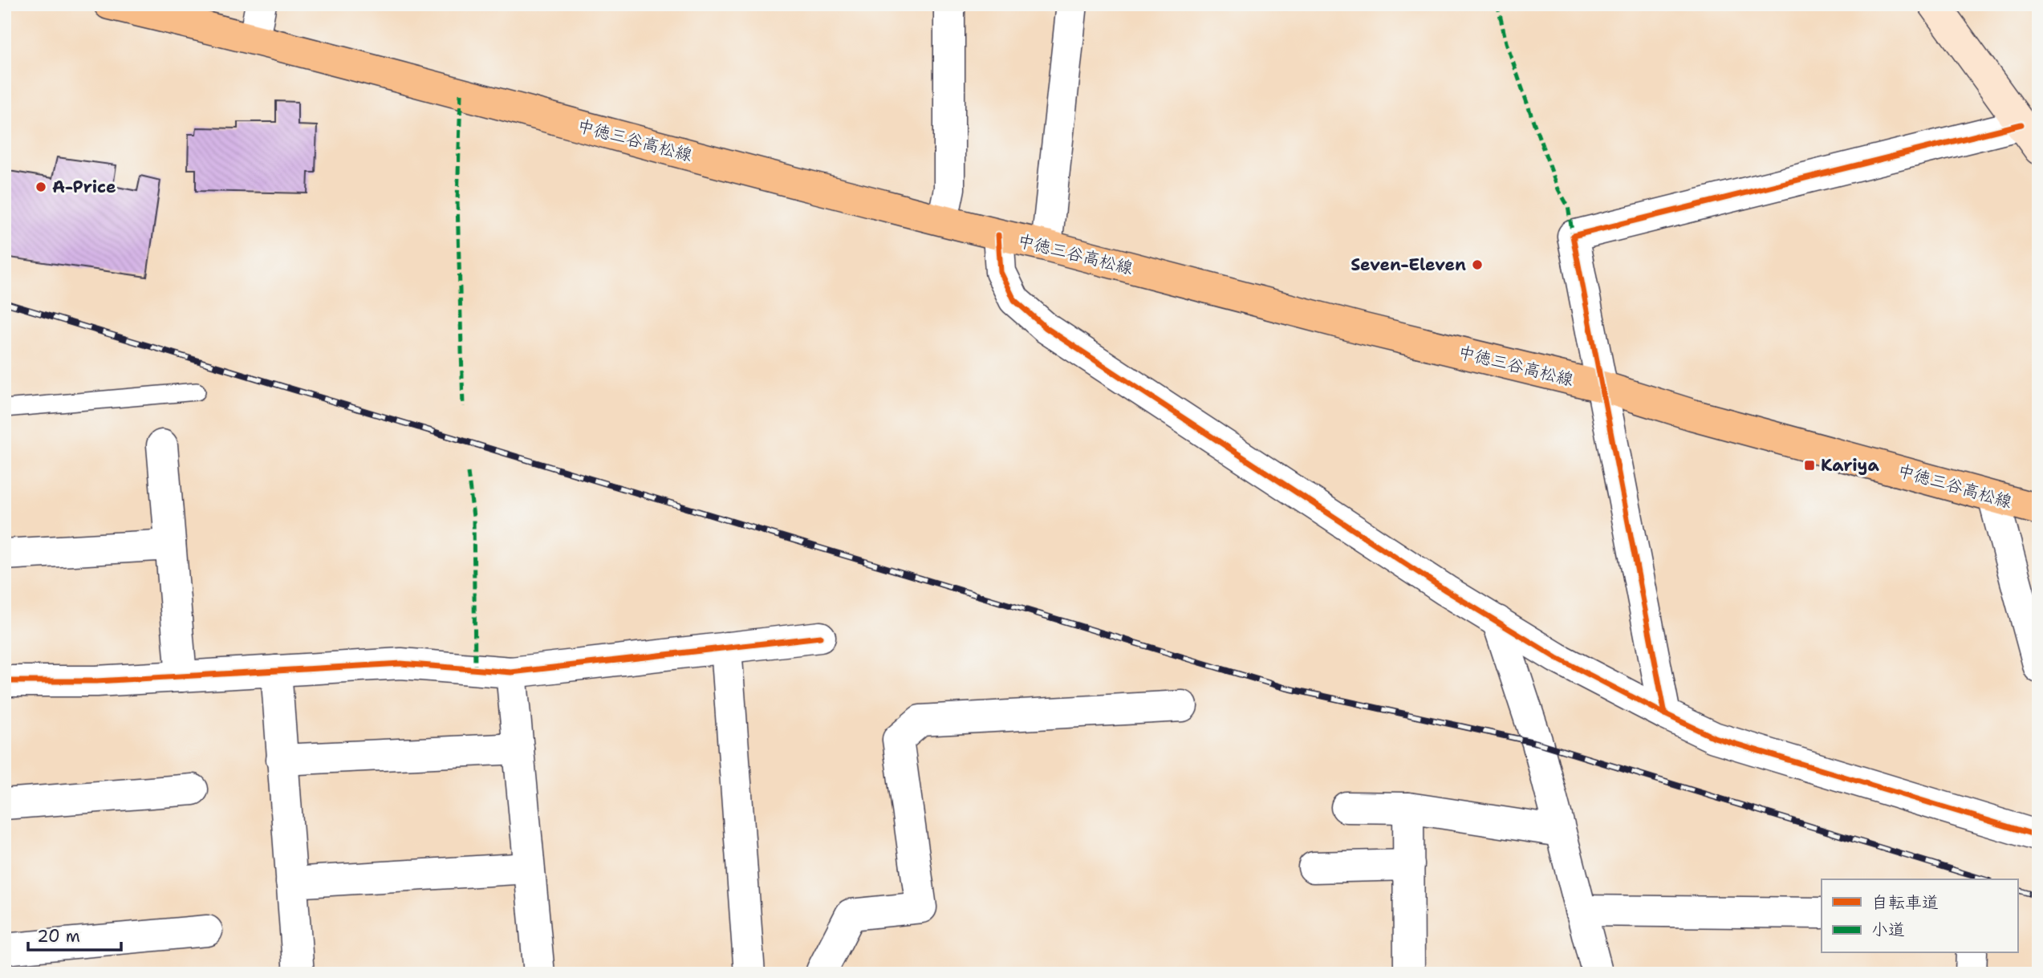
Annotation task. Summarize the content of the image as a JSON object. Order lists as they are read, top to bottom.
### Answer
{
  "streets": {
    "main road": ["中徳三谷高松線"]
  },
  "places": {
    "other": ["A-Price", "Seven-Eleven"],
    "transit": ["Kariya"]
  },
  "legend": ["自転車道", "小道"],
  "scale_bar": "20 m"
}
